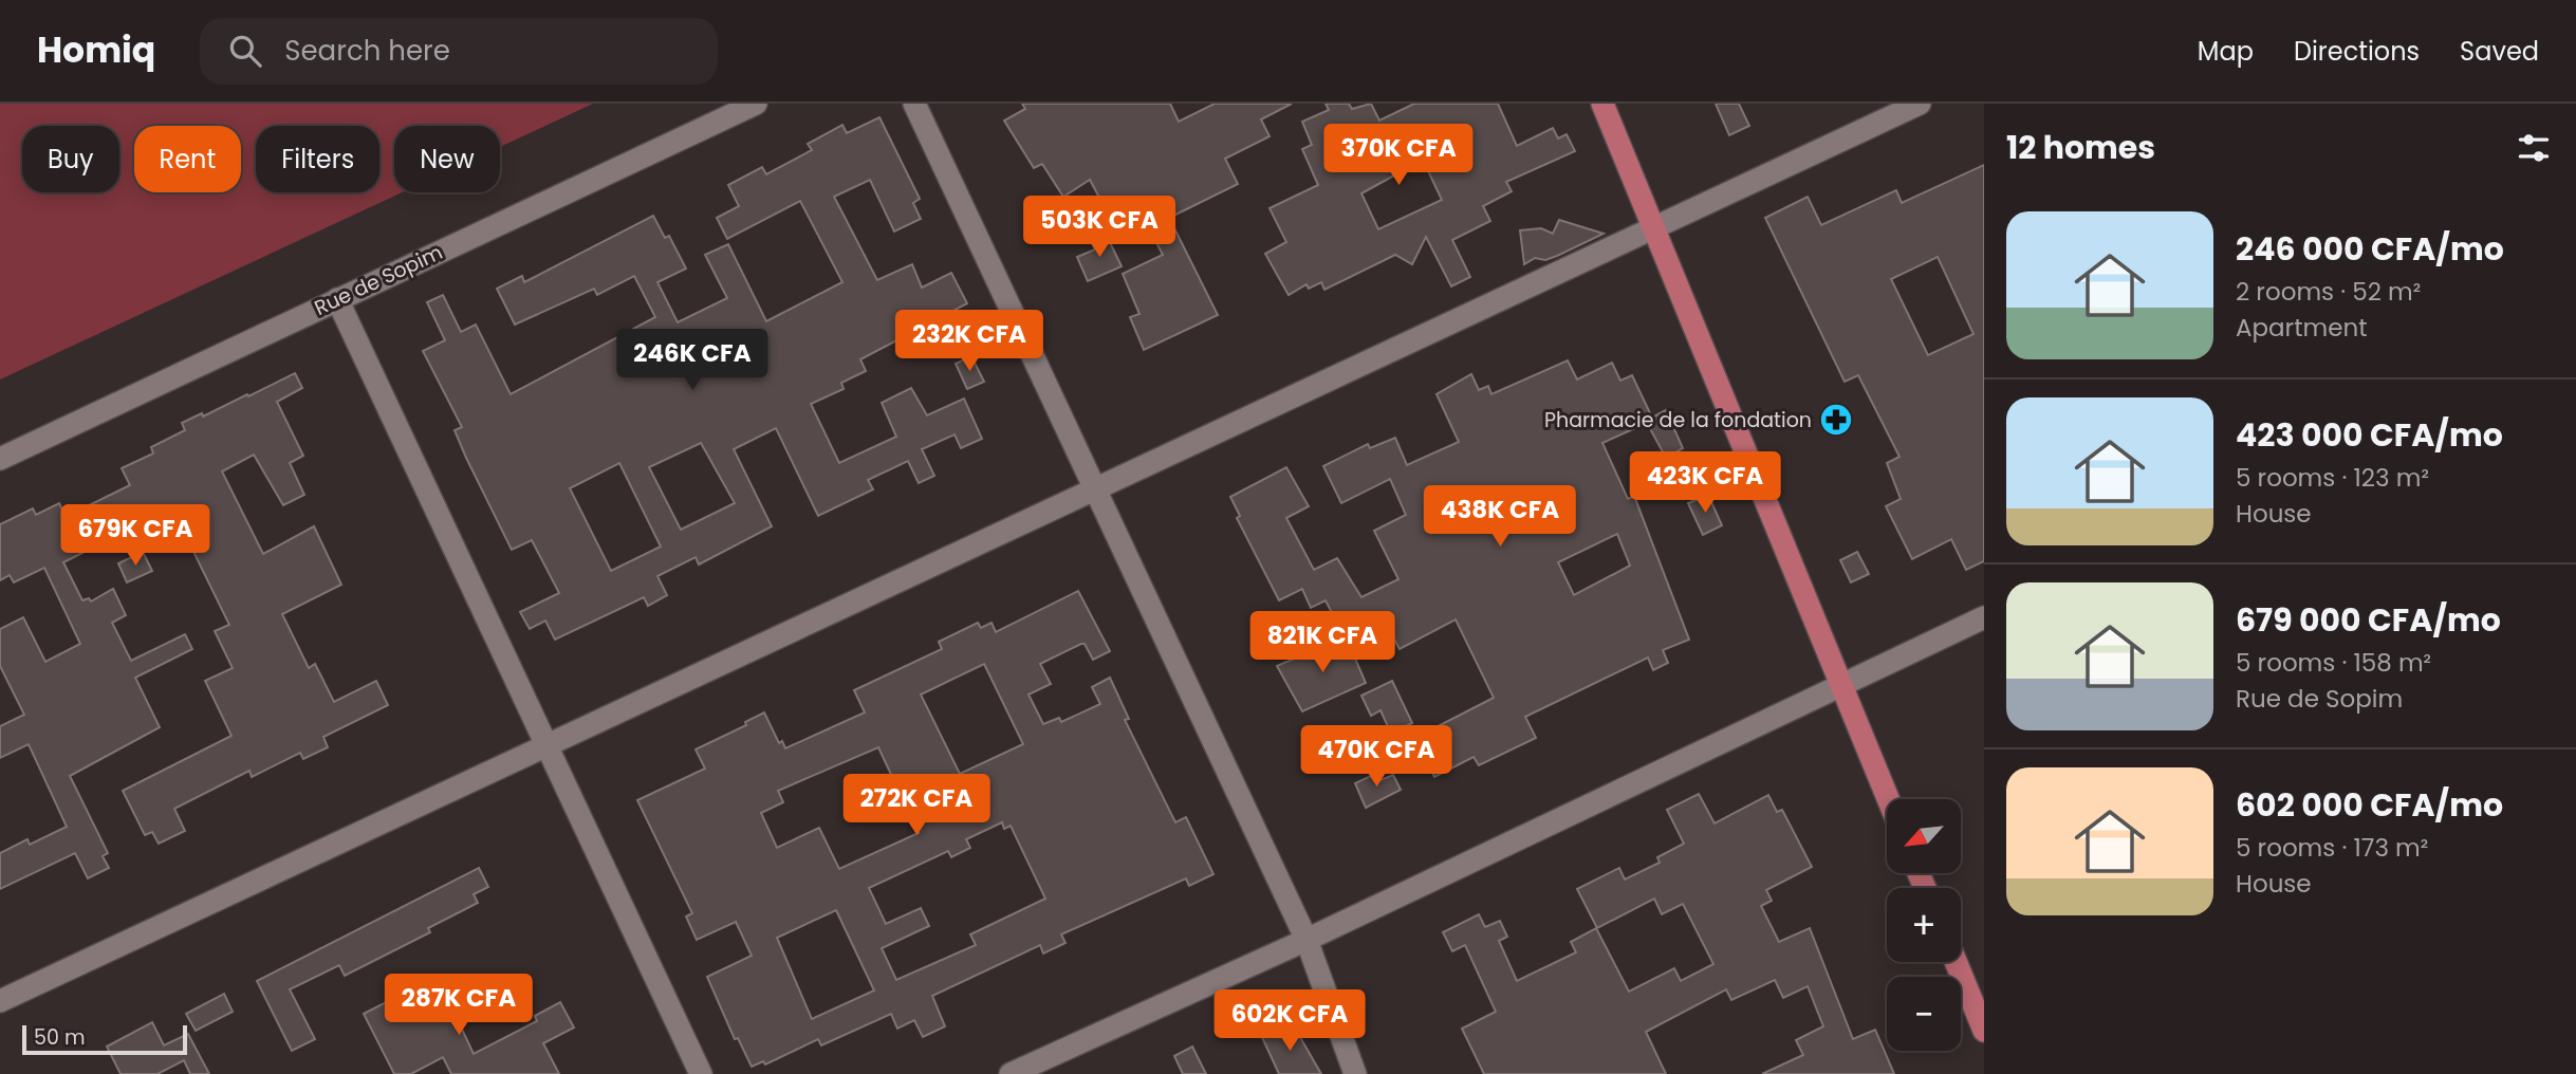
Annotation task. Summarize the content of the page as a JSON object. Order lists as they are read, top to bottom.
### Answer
{
  "streets": {
    "street": ["Rue de Sopim"]
  },
  "places": {
    "pharmacy": ["Pharmacie de la fondation"]
  },
  "scale_bar": "50 m",
  "north": "bottom left",
  "page": {
    "header": "Homiq",
    "search": "Search here",
    "nav": ["Map", "Directions", "Saved"],
    "heading": "12 homes",
    "price": [
      "370K CFA",
      "503K CFA",
      "232K CFA",
      "246K CFA",
      "423K CFA",
      "438K CFA",
      "679K CFA",
      "821K CFA",
      "470K CFA",
      "272K CFA",
      "287K CFA",
      "602K CFA"
    ],
    "chip": [
      "Buy",
      "Rent",
      "Filters",
      "New"
    ],
    "list": [
      {
        "name": "246 000 CFA/mo",
        "note": "2 rooms · 52 m² · Apartment"
      },
      {
        "name": "423 000 CFA/mo",
        "note": "5 rooms · 123 m² · House"
      },
      {
        "name": "679 000 CFA/mo",
        "note": "5 rooms · 158 m² · Rue de Sopim"
      },
      {
        "name": "602 000 CFA/mo",
        "note": "5 rooms · 173 m² · House"
      }
    ],
    "map_buttons": ["+", "−"],
    "scale": "50 m"
  }
}
